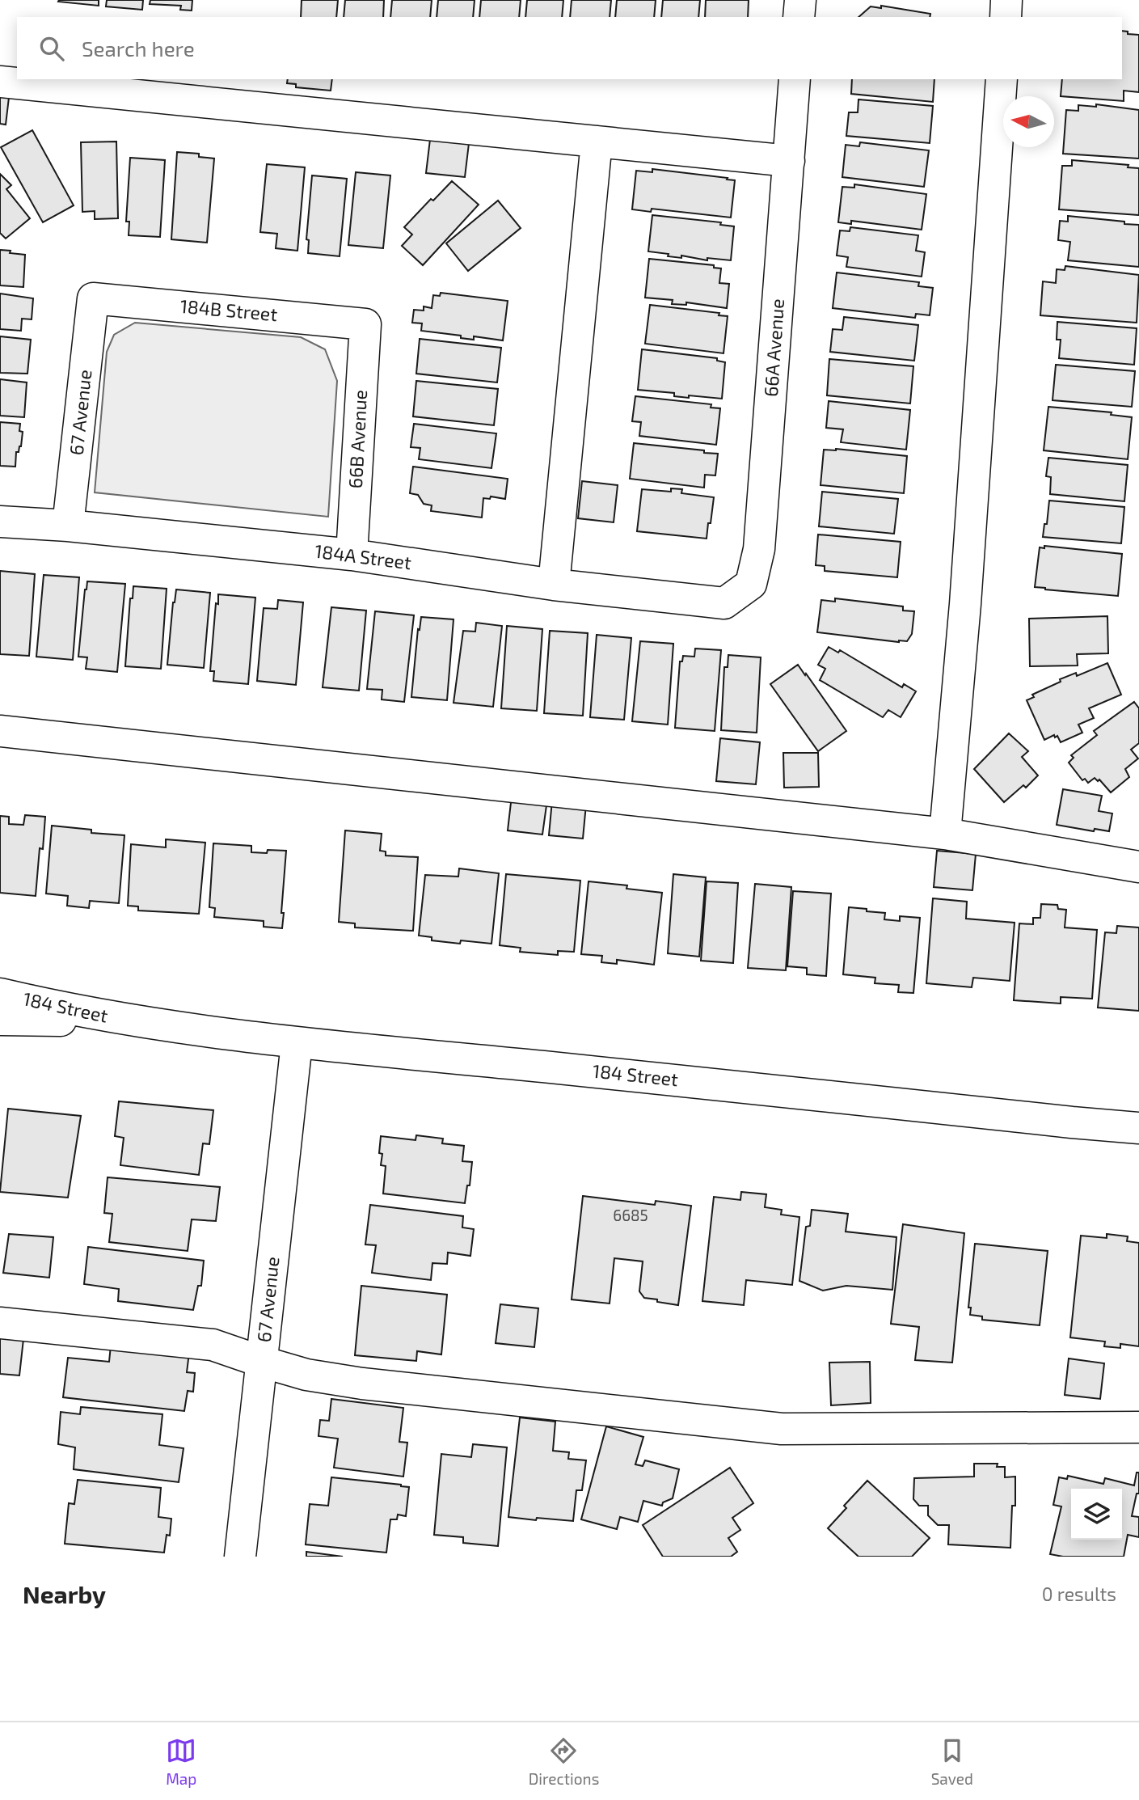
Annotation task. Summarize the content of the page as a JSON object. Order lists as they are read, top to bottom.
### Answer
{
  "streets": {
    "street": [
      "184B Street",
      "66A Avenue",
      "67 Avenue",
      "66B Avenue",
      "184A Street",
      "184 Street"
    ]
  },
  "crossings": [
    ["184B Street", "67 Avenue"],
    ["184B Street", "66B Avenue"],
    ["66A Avenue", "184A Street"],
    ["67 Avenue", "184A Street"],
    ["67 Avenue", "184 Street"],
    ["66B Avenue", "184A Street"]
  ],
  "house_numbers": ["6685"],
  "north": "left",
  "page": {
    "search": "Search here",
    "heading": ["Nearby", "0 results"],
    "nav": ["Map", "Directions", "Saved"]
  }
}
